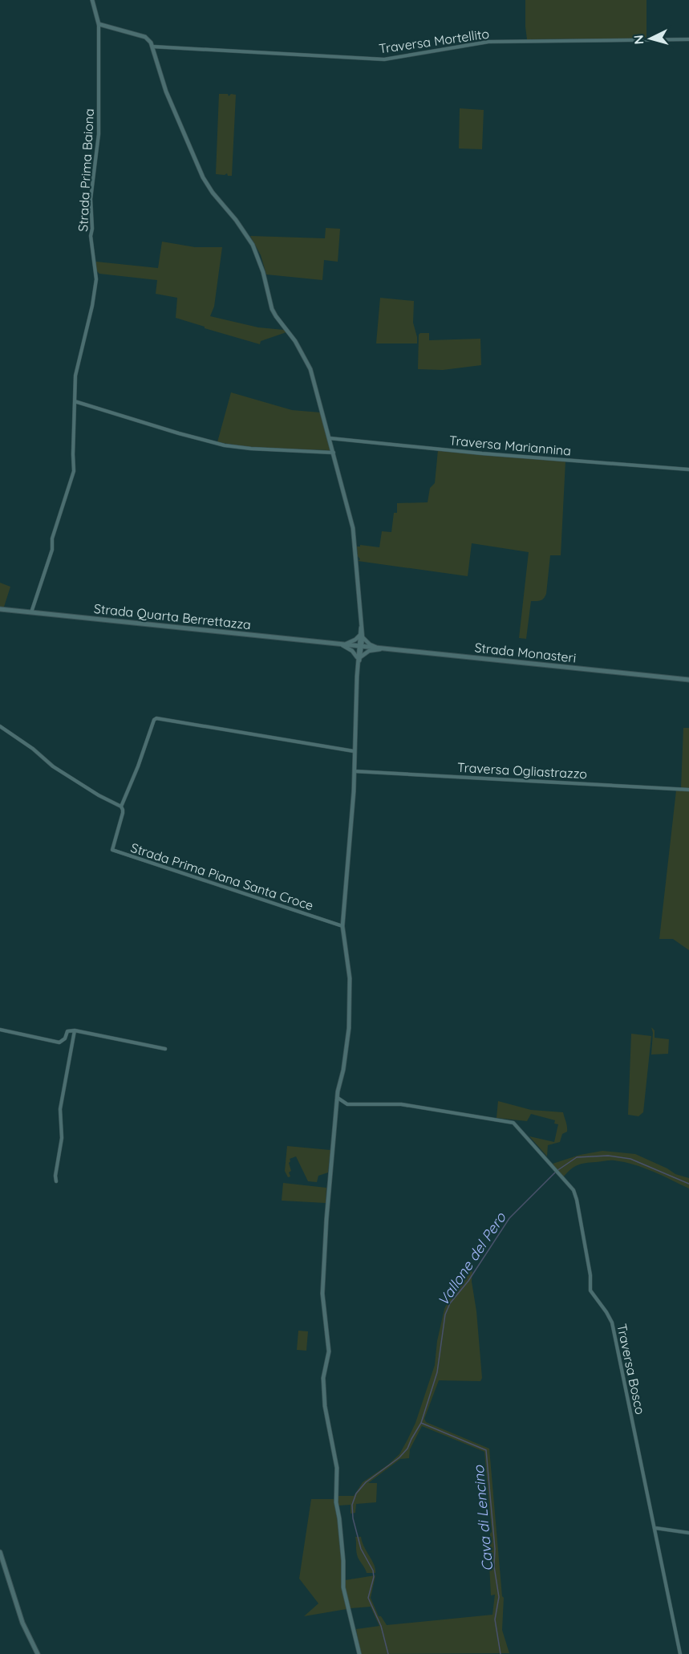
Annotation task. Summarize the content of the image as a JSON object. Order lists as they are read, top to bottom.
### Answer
{
  "streets": {
    "main road": ["Strada Quarta Berrettazza", "Strada Monasteri"],
    "street": [
      "Traversa Mortellito",
      "Strada Prima Baiona",
      "Traversa Mariannina",
      "Traversa Ogliastrazzo",
      "Strada Prima Piana Santa Croce",
      "Traversa Bosco"
    ]
  },
  "crossings": [
    ["Strada Prima Baiona", "Strada Quarta Berrettazza"],
    ["Strada Quarta Berrettazza", "Strada Monasteri"]
  ],
  "water": ["Vallone del Pero", "Cava di Lencino"],
  "north": "left"
}
